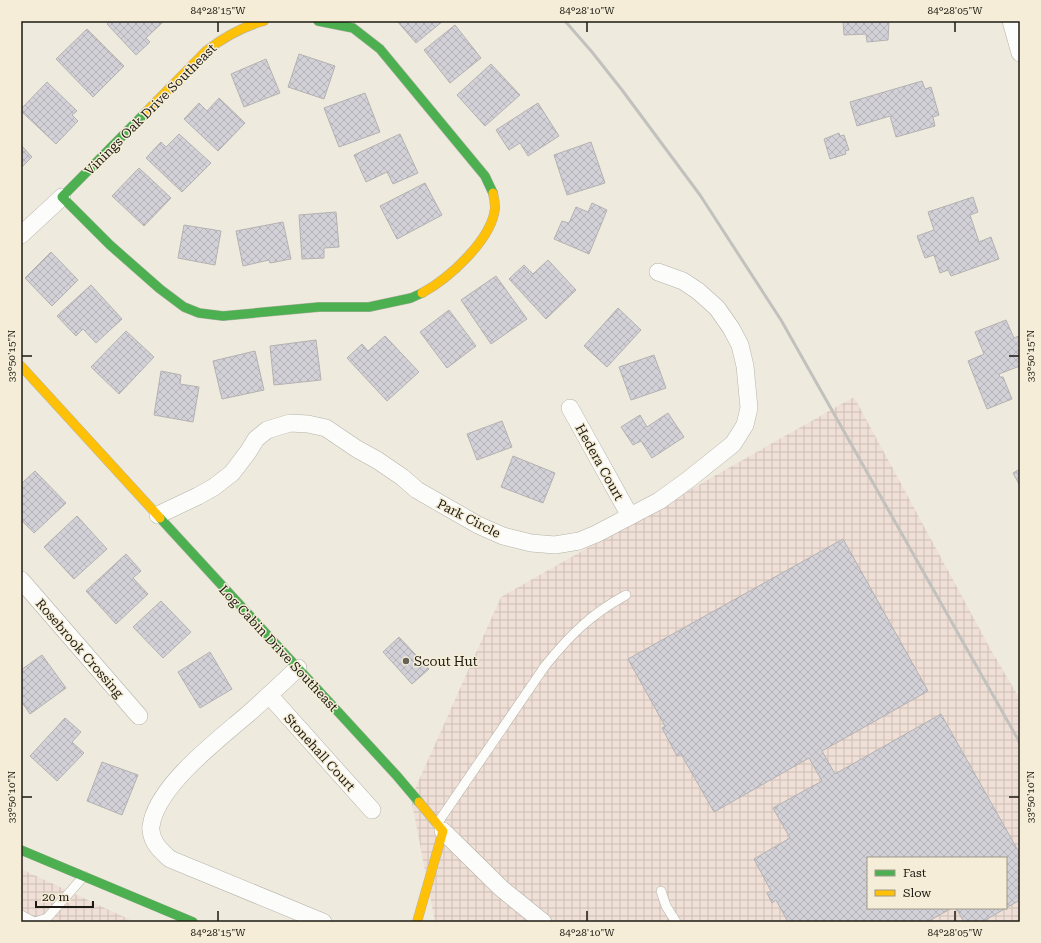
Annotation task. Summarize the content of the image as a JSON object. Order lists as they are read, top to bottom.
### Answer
{
  "streets": {
    "street": [
      "Vinings Oak Drive Southeast",
      "Hedera Court",
      "Park Circle",
      "Rosebrook Crossing",
      "Log Cabin Drive Southeast",
      "Stonehall Court"
    ]
  },
  "crossings": [
    ["Hedera Court", "Park Circle"],
    ["Park Circle", "Log Cabin Drive Southeast"]
  ],
  "places": ["Scout Hut"],
  "legend": ["Fast", "Slow"],
  "scale_bar": "20 m",
  "coordinates": [
    "84°28'15\"W",
    "84°28'10\"W",
    "84°28'05\"W",
    "33°50'15\"N",
    "33°50'10\"N"
  ]
}
